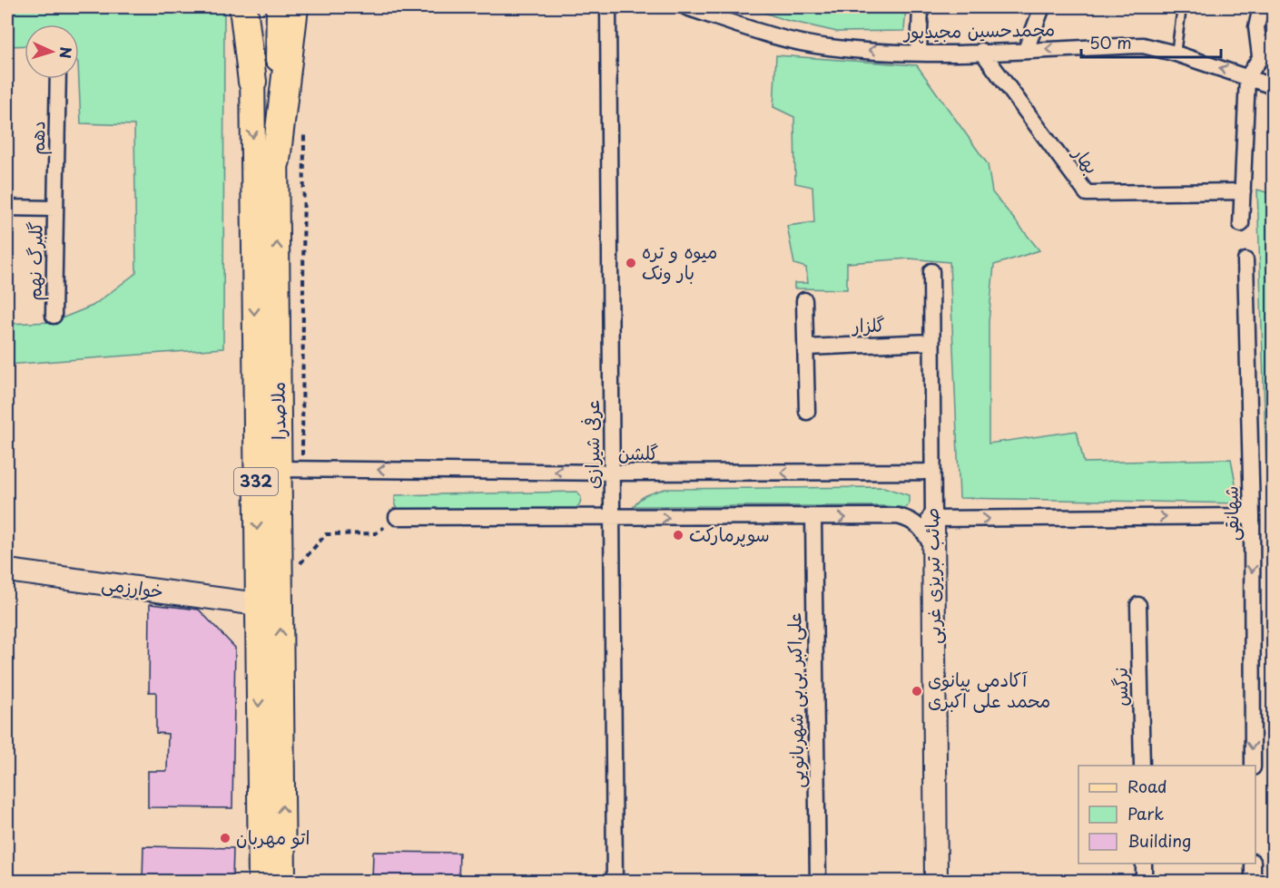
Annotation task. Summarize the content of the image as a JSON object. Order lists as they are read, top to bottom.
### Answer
{
  "streets": {
    "main road": ["ملاصدرا", "332"],
    "street": [
      "محمدحسین مجیدپور",
      "دهم",
      "بهار",
      "گلبرگ نهم",
      "گلزار",
      "عرفی شیرازی",
      "گلشن",
      "شهانقی",
      "صائب تبریزی غربی",
      "خوارزمی",
      "نرگس",
      "علی‌اکبر بی‌بی شهربانویی"
    ]
  },
  "crossings": [
    ["محمدحسین مجیدپور", "بهار"],
    ["دهم", "گلبرگ نهم"],
    ["گلزار", "صائب تبریزی غربی"],
    ["ملاصدرا", "گلشن"],
    ["ملاصدرا", "خوارزمی"],
    ["عرفی شیرازی", "گلشن"],
    ["گلشن", "صائب تبریزی غربی"]
  ],
  "one_way": ["محمدحسین مجیدپور", "شهانقی"],
  "places": [
    "میوه و تره بار ونک",
    "سوپرمارکت",
    "آکادمی پیانوی محمد علی‌ اکبری",
    "اتو مهربان"
  ],
  "legend": ["Road", "Park", "Building"],
  "scale_bar": "50 m",
  "north": "right"
}
